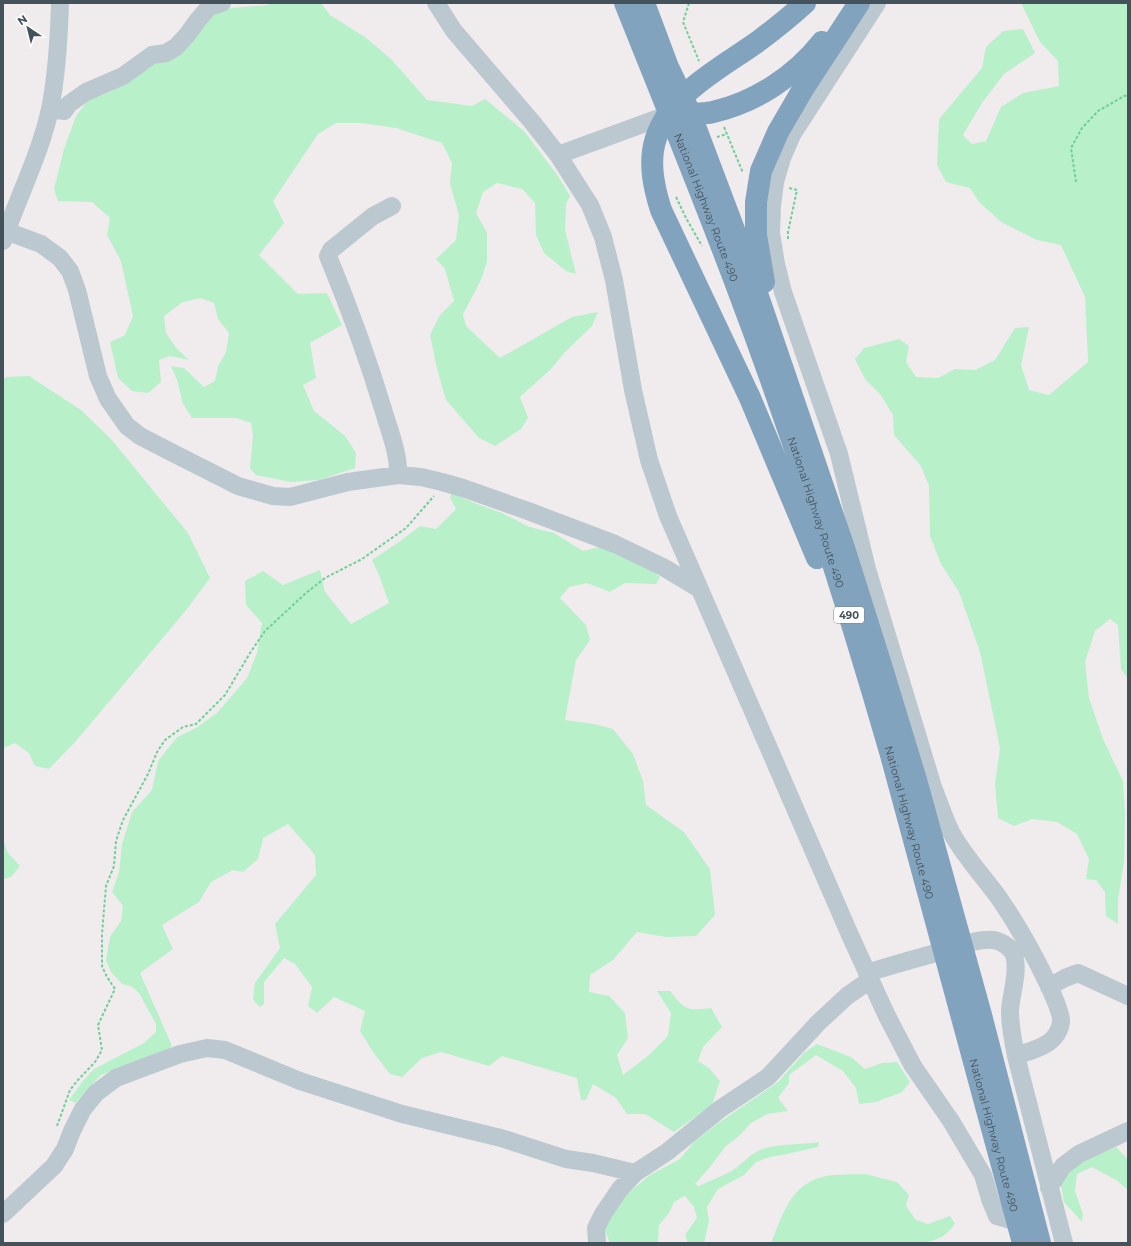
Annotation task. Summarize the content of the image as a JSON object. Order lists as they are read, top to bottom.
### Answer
{
  "streets": {
    "highway": ["National Highway Route 490", "490"]
  },
  "north": "top left"
}
